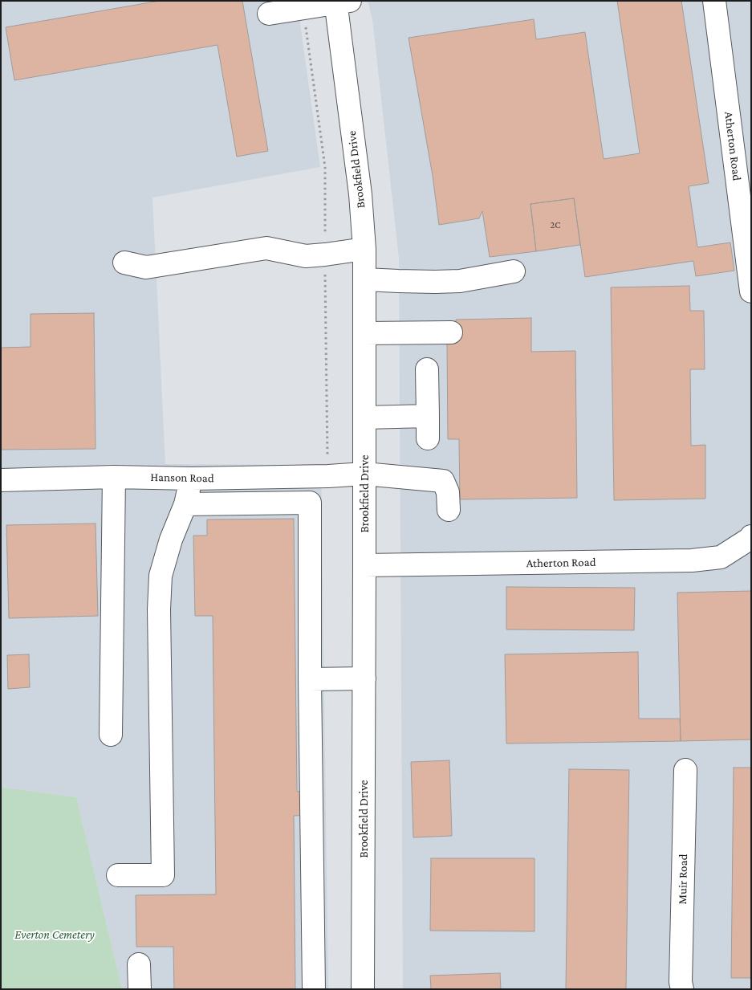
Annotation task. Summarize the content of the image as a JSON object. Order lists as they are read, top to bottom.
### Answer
{
  "streets": {
    "street": [
      "Atherton Road",
      "Brookfield Drive",
      "Hanson Road",
      "Muir Road"
    ]
  },
  "crossings": [
    ["Atherton Road", "Brookfield Drive"],
    ["Brookfield Drive", "Hanson Road"]
  ],
  "parks": ["Everton Cemetery"],
  "house_numbers": ["2C"]
}
